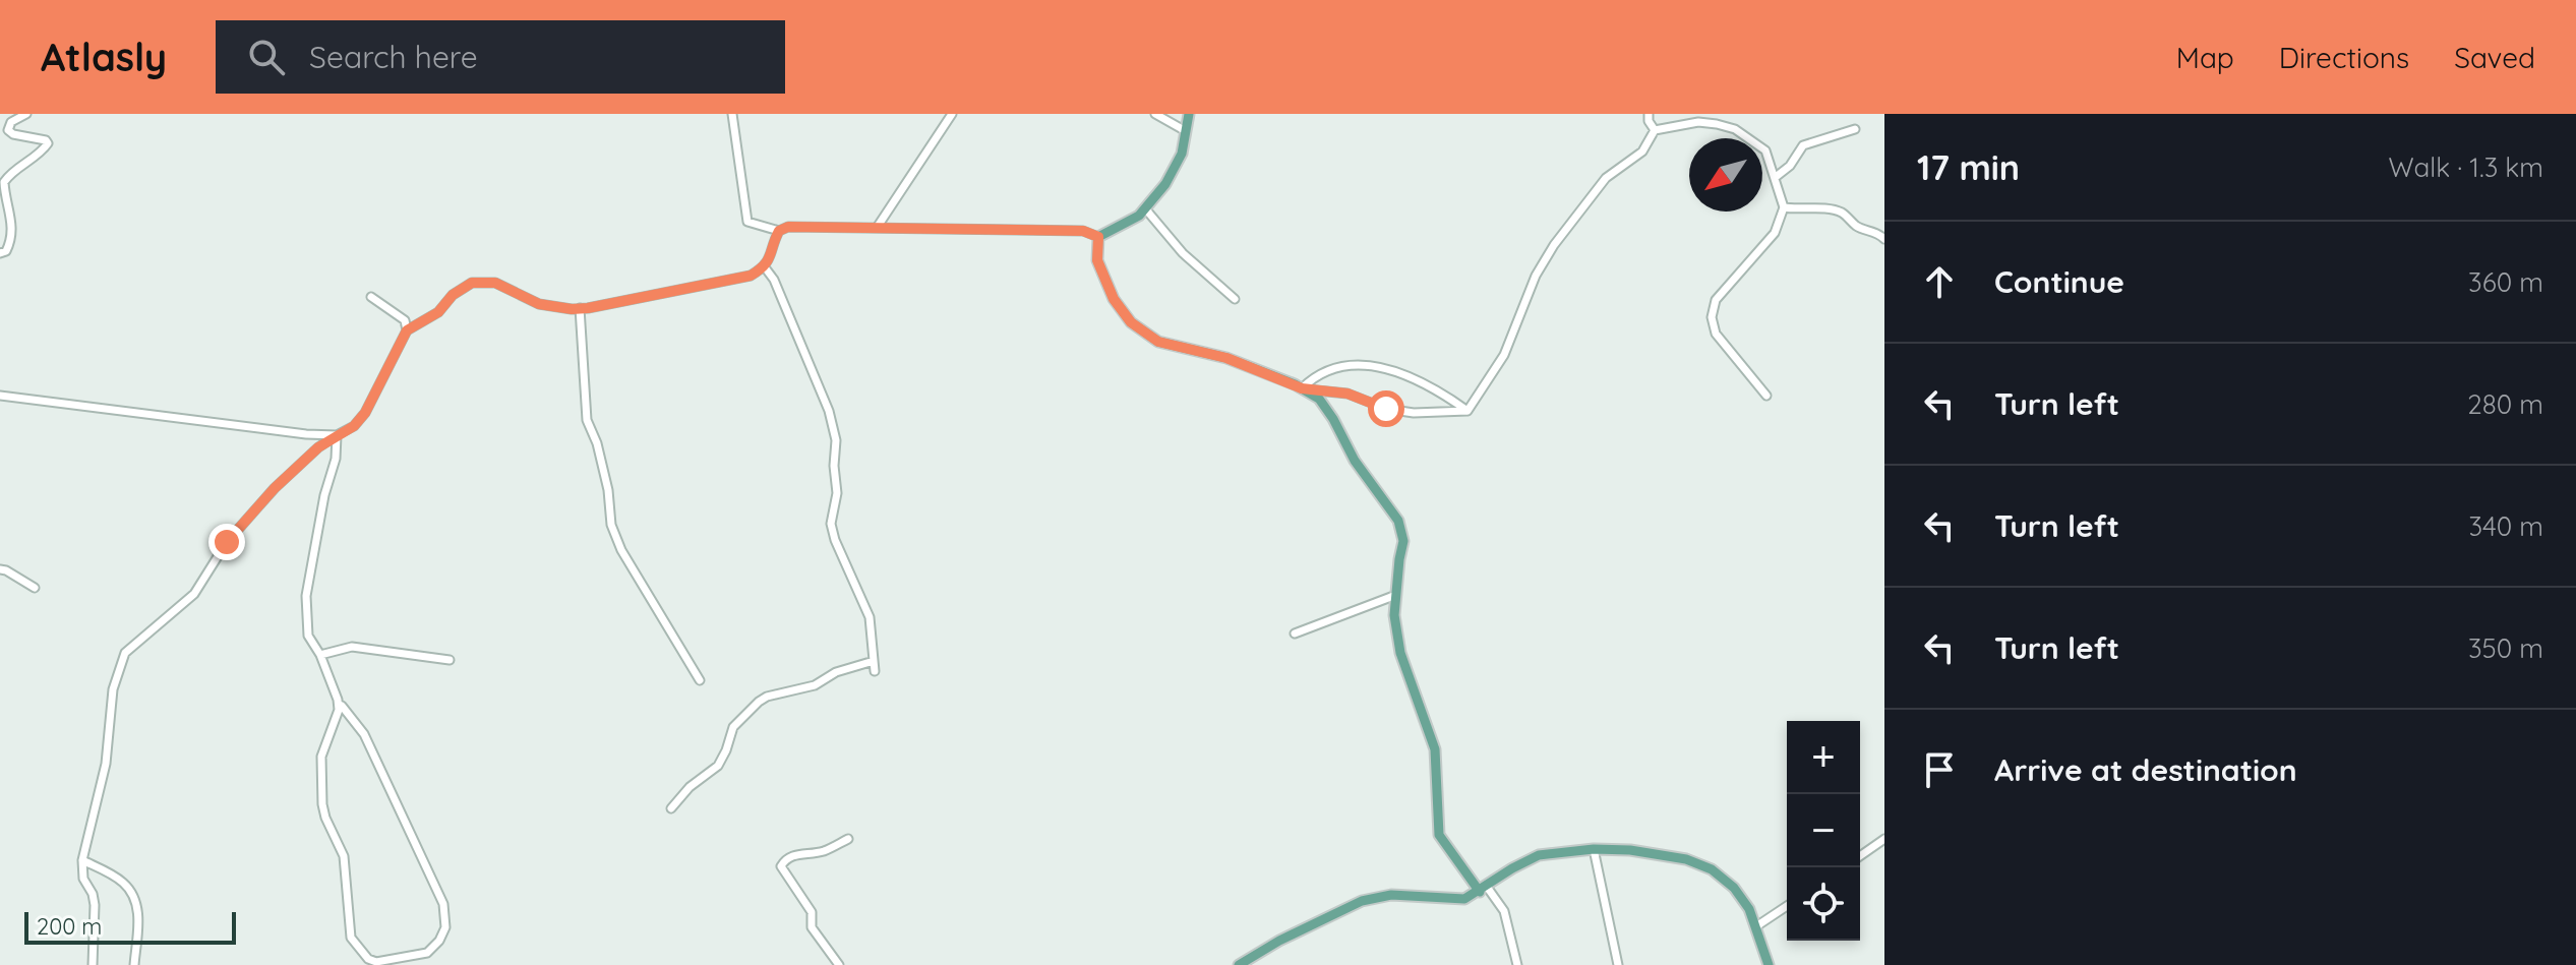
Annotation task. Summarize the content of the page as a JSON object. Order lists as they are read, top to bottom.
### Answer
{
  "scale_bar": "200 m",
  "north": "bottom left",
  "page": {
    "header": "Atlasly",
    "search": "Search here",
    "nav": ["Map", "Directions", "Saved"],
    "heading": ["17 min", "Walk · 1.3 km"],
    "list": [
      ["Continue", "360 m"],
      ["Turn left", "280 m"],
      ["Turn left", "340 m"],
      ["Turn left", "350 m"],
      "Arrive at destination"
    ],
    "map_buttons": ["+", "−"],
    "scale": "200 m"
  }
}
